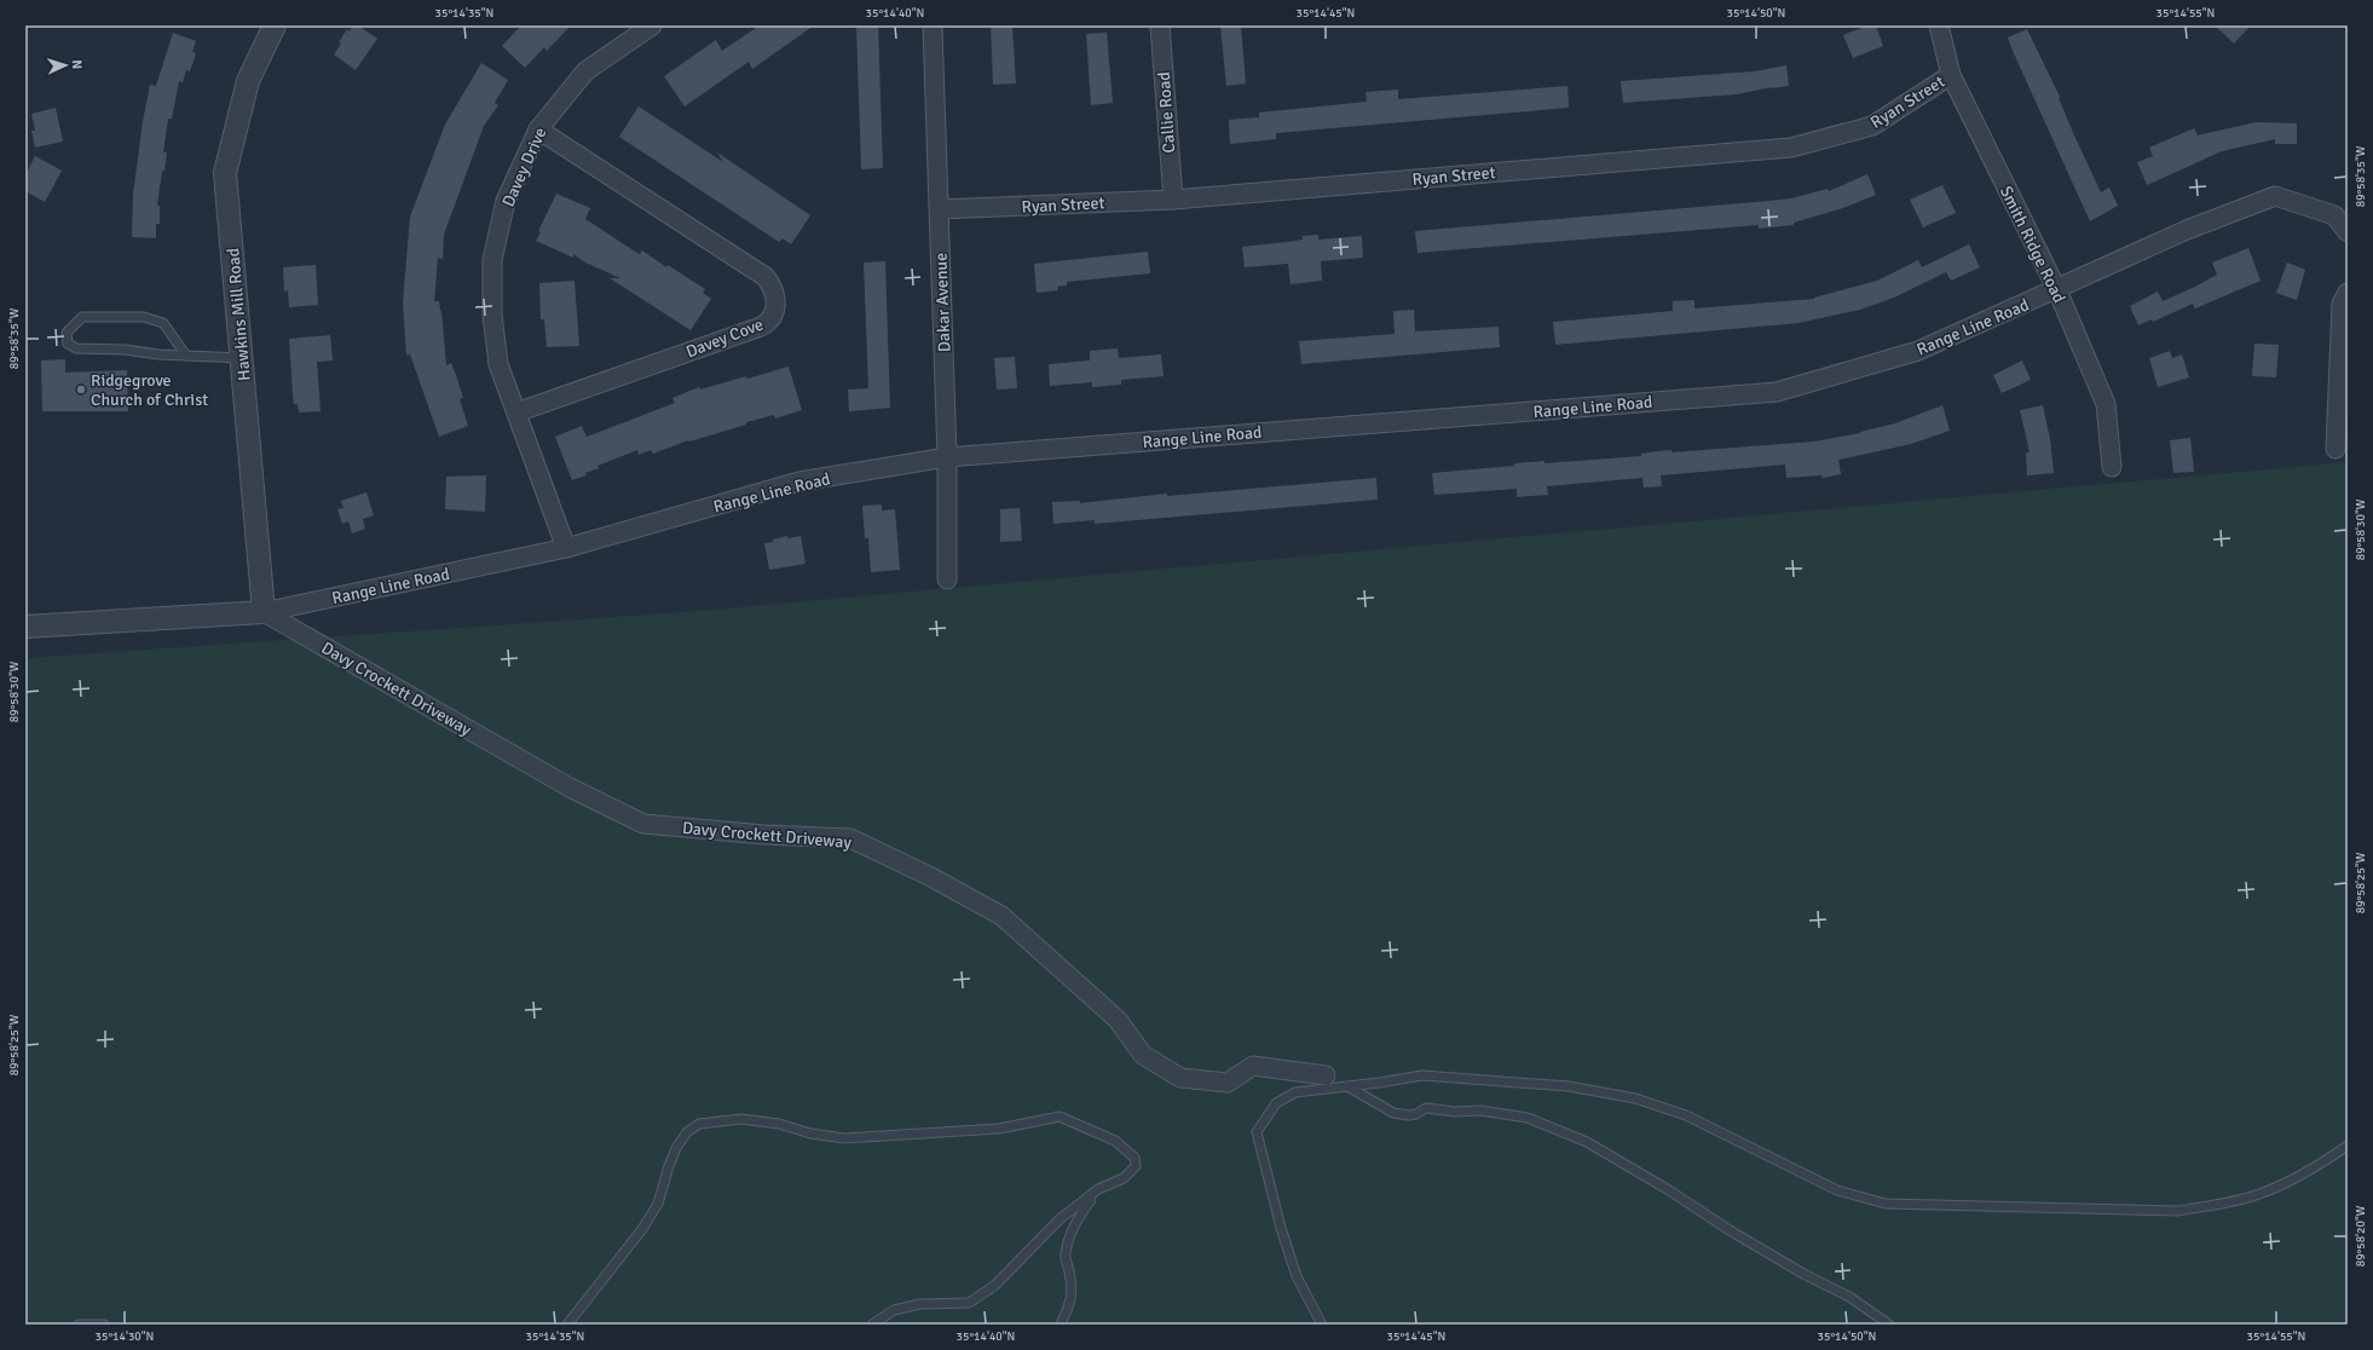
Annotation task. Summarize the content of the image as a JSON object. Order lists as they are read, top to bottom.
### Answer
{
  "streets": {
    "street": [
      "Ryan Street",
      "Callie Road",
      "Davey Drive",
      "Smith Ridge Road",
      "Dakar Avenue",
      "Hawkins Mill Road",
      "Range Line Road",
      "Davey Cove",
      "Davy Crockett Driveway"
    ]
  },
  "crossings": [
    ["Ryan Street", "Callie Road"],
    ["Ryan Street", "Smith Ridge Road"],
    ["Ryan Street", "Dakar Avenue"],
    ["Davey Drive", "Range Line Road"],
    ["Davey Drive", "Davey Cove"],
    ["Smith Ridge Road", "Range Line Road"],
    ["Dakar Avenue", "Range Line Road"],
    ["Hawkins Mill Road", "Range Line Road"],
    ["Hawkins Mill Road", "Davy Crockett Driveway"],
    ["Range Line Road", "Davy Crockett Driveway"]
  ],
  "places": ["Ridgegrove Church of Christ"],
  "north": "right",
  "coordinates": [
    "35°14'35\"N",
    "35°14'40\"N",
    "35°14'45\"N",
    "35°14'50\"N",
    "35°14'55\"N",
    "89°58'35\"W",
    "89°58'30\"W",
    "89°58'25\"W",
    "89°58'20\"W",
    "35°14'30\"N"
  ]
}
